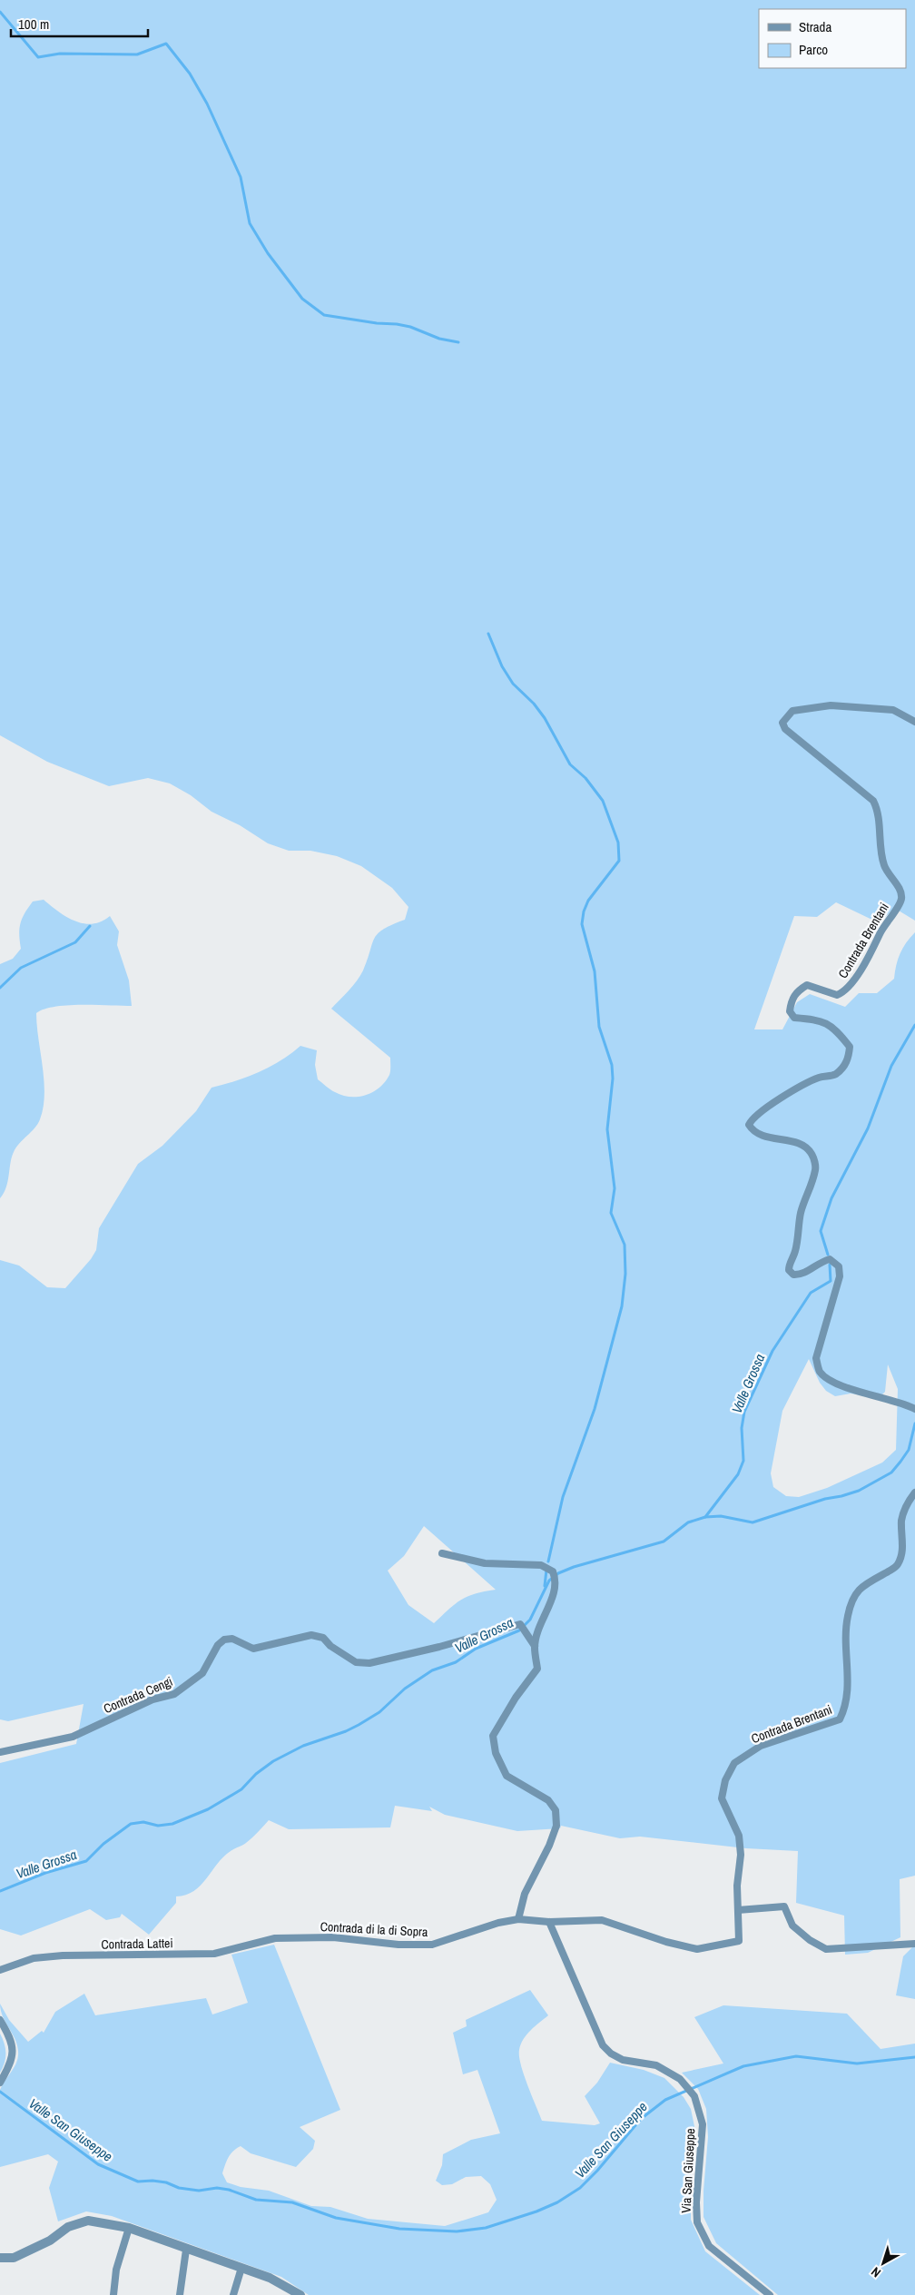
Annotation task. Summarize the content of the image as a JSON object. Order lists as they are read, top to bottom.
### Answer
{
  "streets": {
    "street": [
      "Contrada Brentani",
      "Contrada Cengi",
      "Contrada di la di Sopra",
      "Contrada Lattei",
      "Via San Giuseppe"
    ]
  },
  "crossings": [
    ["Contrada Brentani", "Contrada di la di Sopra"],
    ["Contrada di la di Sopra", "Contrada Lattei"],
    ["Contrada di la di Sopra", "Via San Giuseppe"]
  ],
  "water": ["Valle Grossa", "Valle San Giuseppe"],
  "legend": ["Strada", "Parco"],
  "scale_bar": "100 m",
  "north": "bottom left"
}
